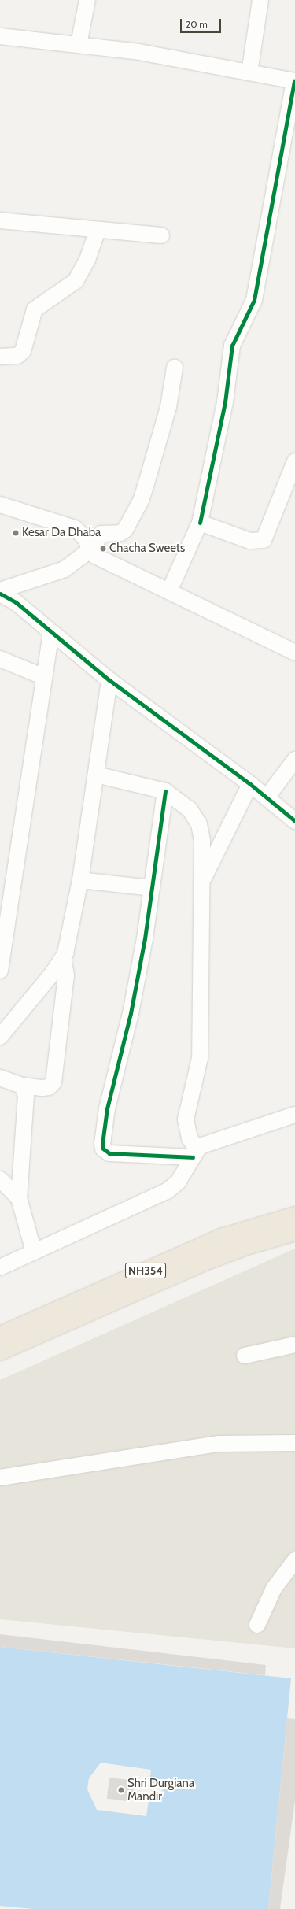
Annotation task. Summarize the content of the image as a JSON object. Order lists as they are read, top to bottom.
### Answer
{
  "streets": {
    "highway": ["NH354"]
  },
  "places": ["Kesar Da Dhaba", "Chacha Sweets", "Shri Durgiana Mandir"],
  "scale_bar": "20 m"
}
